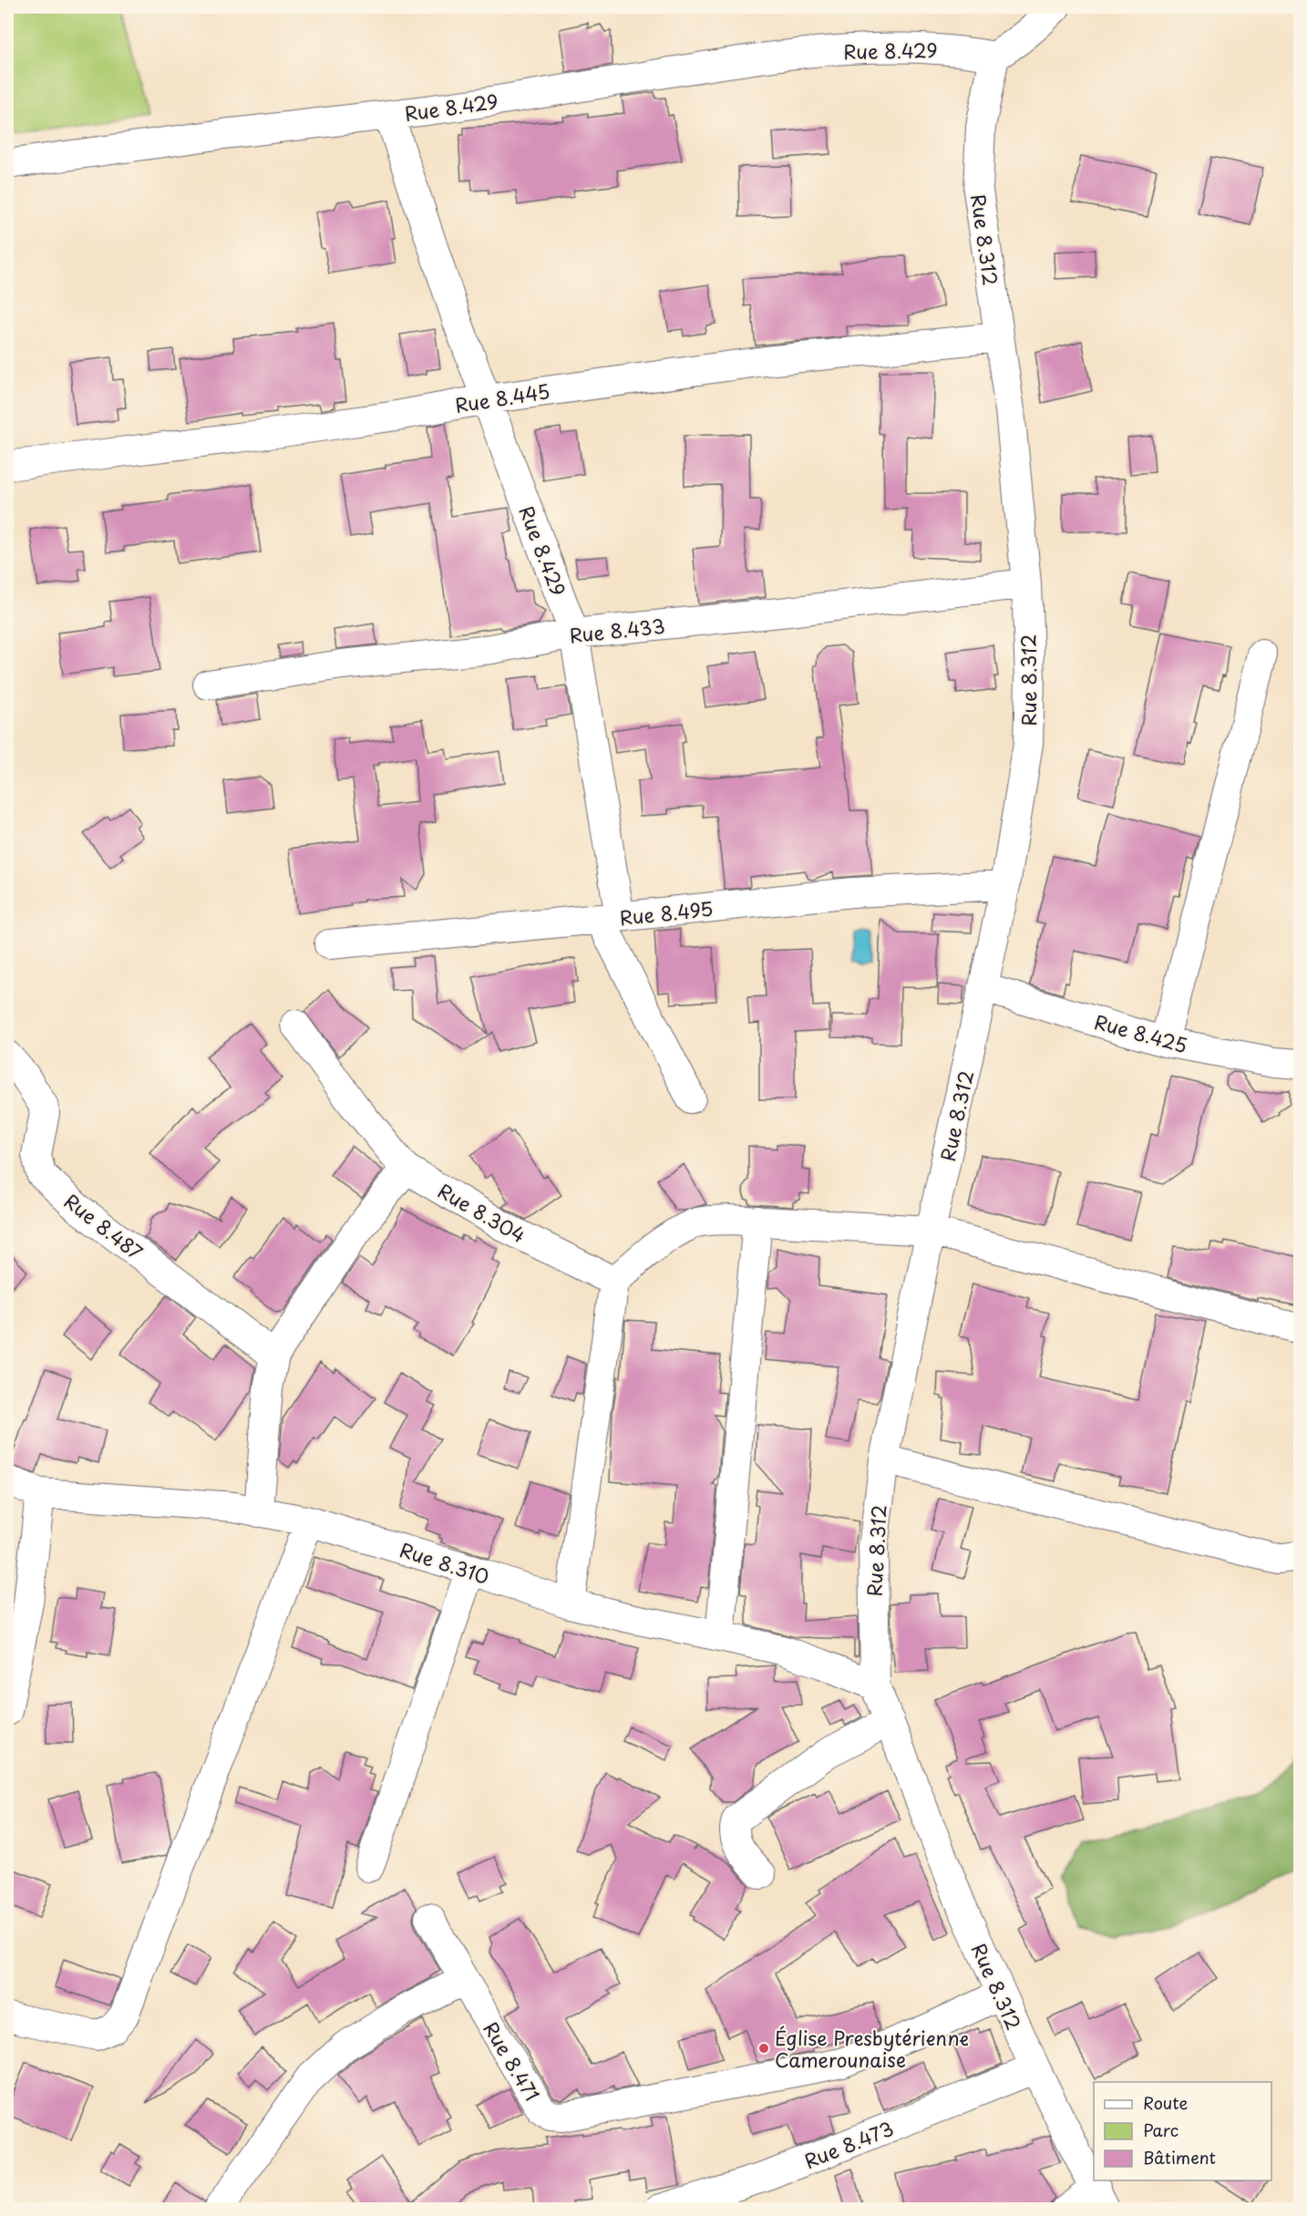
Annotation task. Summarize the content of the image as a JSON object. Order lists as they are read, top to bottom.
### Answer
{
  "streets": {
    "street": [
      "Rue 8.429",
      "Rue 8.312",
      "Rue 8.445",
      "Rue 8.433",
      "Rue 8.495",
      "Rue 8.425",
      "Rue 8.304",
      "Rue 8.487",
      "Rue 8.310",
      "Rue 8.471",
      "Rue 8.473"
    ]
  },
  "crossings": [
    ["Rue 8.429", "Rue 8.312"],
    ["Rue 8.429", "Rue 8.445"],
    ["Rue 8.429", "Rue 8.433"],
    ["Rue 8.429", "Rue 8.495"],
    ["Rue 8.312", "Rue 8.445"],
    ["Rue 8.312", "Rue 8.433"],
    ["Rue 8.312", "Rue 8.495"],
    ["Rue 8.312", "Rue 8.425"],
    ["Rue 8.312", "Rue 8.310"],
    ["Rue 8.312", "Rue 8.471"],
    ["Rue 8.312", "Rue 8.473"]
  ],
  "places": ["Église Presbytérienne Camerounaise"],
  "legend": ["Route", "Parc", "Bâtiment"]
}
